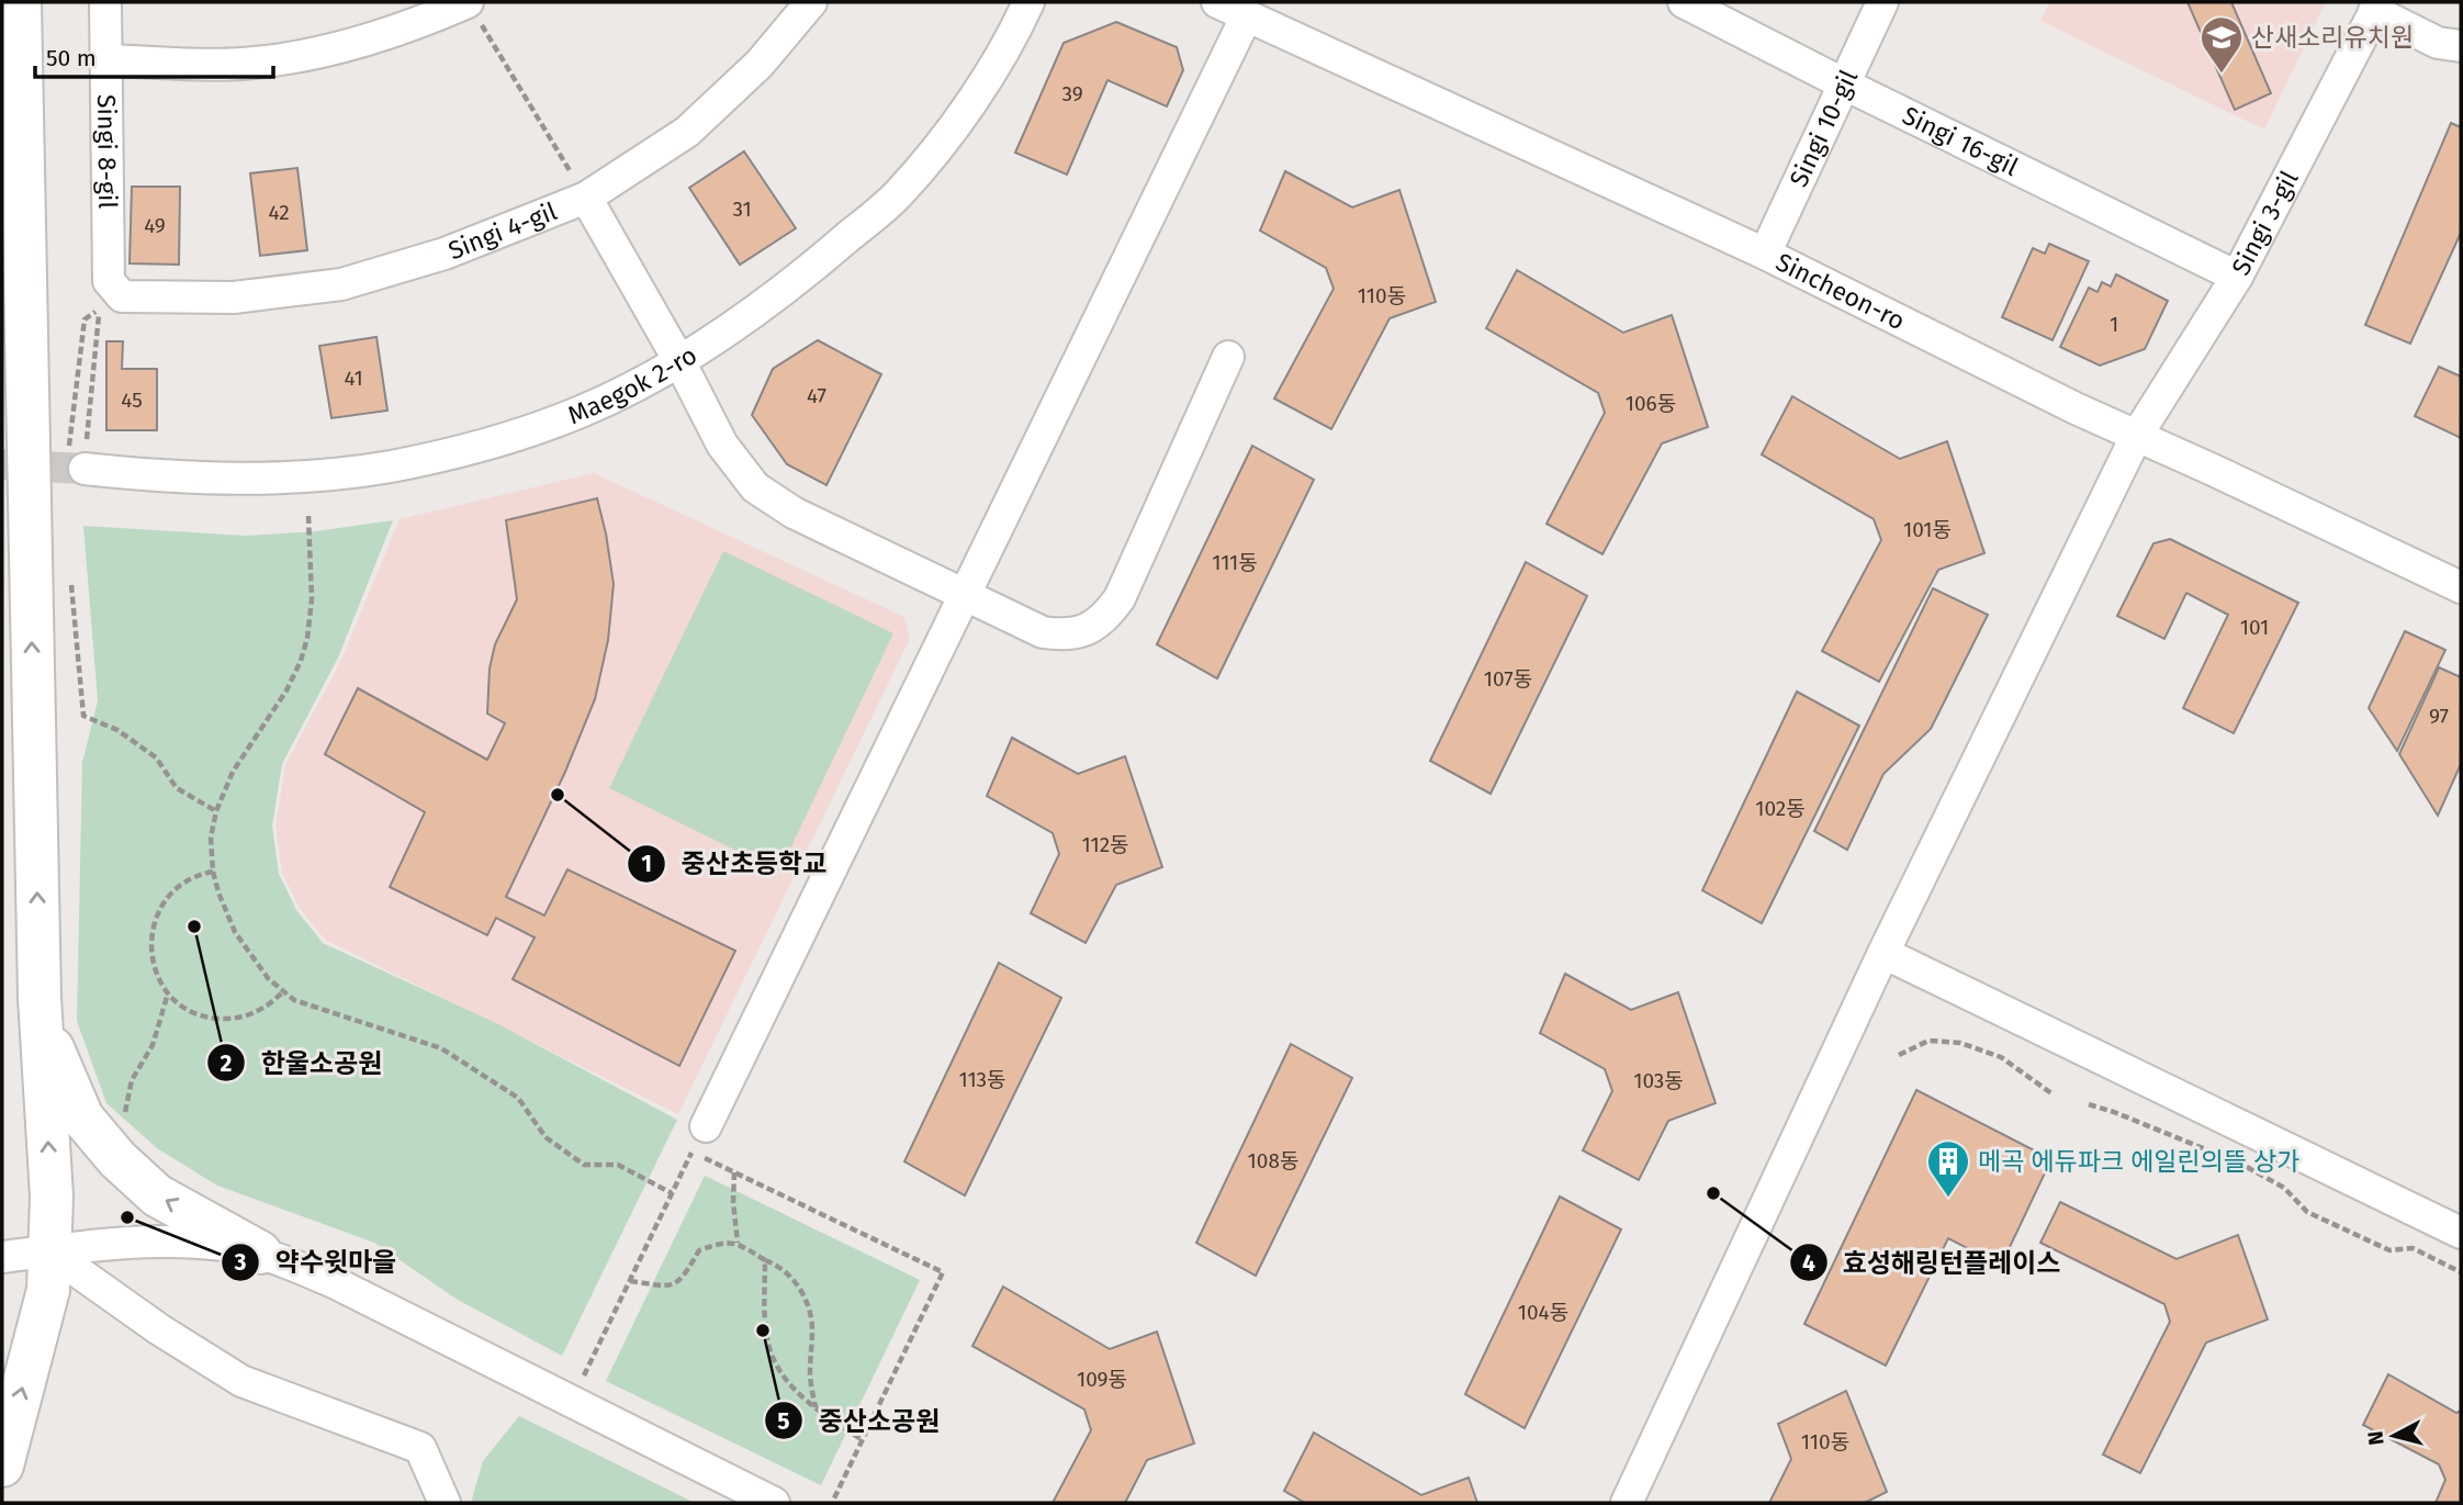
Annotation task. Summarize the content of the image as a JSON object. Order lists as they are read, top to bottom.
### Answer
{
  "streets": {
    "street": [
      "Singi 10-gil",
      "Singi 16-gil",
      "Singi 8-gil",
      "Singi 3-gil",
      "Singi 4-gil",
      "Sincheon-ro",
      "Maegok 2-ro"
    ]
  },
  "crossings": [
    ["Singi 10-gil", "Singi 16-gil"],
    ["Singi 10-gil", "Sincheon-ro"],
    ["Singi 16-gil", "Singi 3-gil"],
    ["Singi 8-gil", "Singi 4-gil"],
    ["Singi 3-gil", "Sincheon-ro"]
  ],
  "places": {
    "school or university": ["산새소리유치원"],
    "other": [
      "중산초등학교",
      "한울소공원",
      "효성해링턴플레이스",
      "약수윗마을",
      "중산소공원"
    ],
    "building": ["메곡 에듀파크 에일린의뜰 상가"]
  },
  "house_numbers": [
    "39",
    "31",
    "42",
    "49",
    "110동",
    "1",
    "41",
    "47",
    "45",
    "106동",
    "101동",
    "111동",
    "101",
    "107동",
    "97",
    "102동",
    "112동",
    "113동",
    "103동",
    "108동",
    "104동",
    "109동",
    "110동"
  ],
  "scale_bar": "50 m",
  "north": "left"
}
